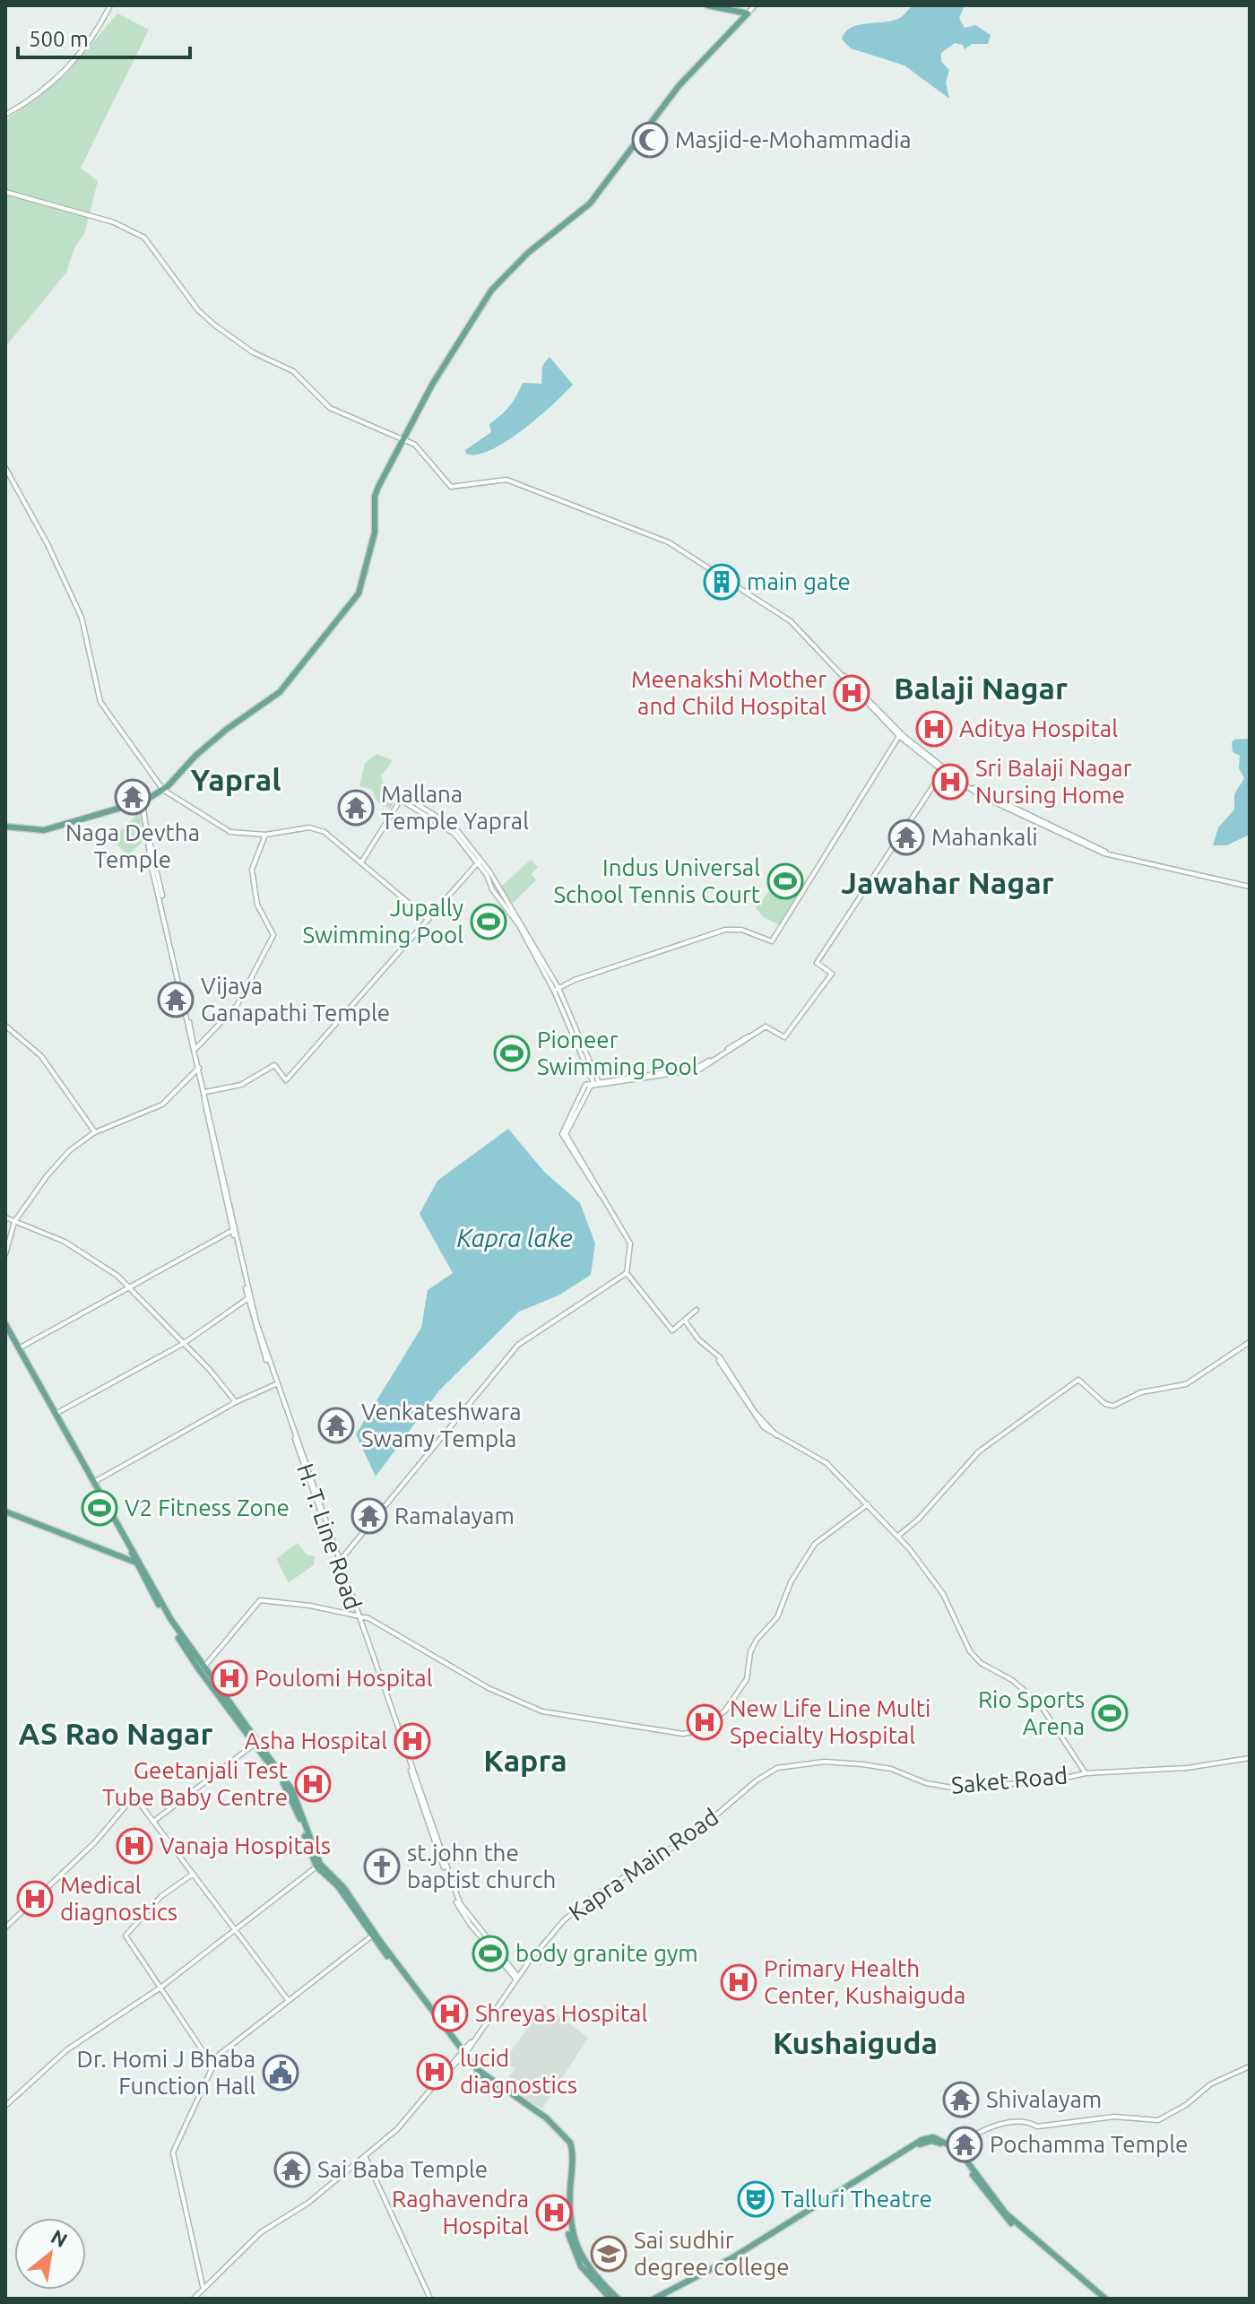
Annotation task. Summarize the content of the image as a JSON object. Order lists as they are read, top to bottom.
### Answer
{
  "streets": {
    "street": ["H. T. Line Road", "Saket Road", "Kapra Main Road"]
  },
  "crossings": [
    ["H. T. Line Road", "Kapra Main Road"],
    ["Saket Road", "Kapra Main Road"]
  ],
  "districts": [
    "Balaji Nagar",
    "Yapral",
    "Jawahar Nagar",
    "AS Rao Nagar",
    "Kapra",
    "Kushaiguda"
  ],
  "water": ["Kapra lake"],
  "places": {
    "mosque": ["Masjid-e-Mohammadia"],
    "building": ["main gate"],
    "hospital": [
      "Meenakshi Mother and Child Hospital",
      "Aditya Hospital",
      "Sri Balaji Nagar Nursing Home",
      "Poulomi Hospital",
      "New Life Line Multi Specialty Hospital",
      "Asha Hospital",
      "Geetanjali Test Tube Baby Centre",
      "Vanaja Hospitals",
      "Medical diagnostics",
      "Primary Health Center, Kushaiguda",
      "Shreyas Hospital",
      "lucid diagnostics",
      "Raghavendra Hospital"
    ],
    "temple": [
      "Naga Devtha Temple",
      "Mallana Temple Yapral",
      "Mahankali",
      "Vijaya Ganapathi Temple",
      "Venkateshwara Swamy Templa",
      "Ramalayam",
      "Shivalayam",
      "Pochamma Temple",
      "Sai Baba Temple"
    ],
    "sports": [
      "Indus Universal School Tennis Court",
      "Jupally Swimming Pool",
      "Pioneer Swimming Pool",
      "V2 Fitness Zone",
      "Rio Sports Arena",
      "body granite gym"
    ],
    "church": ["st.john the baptist church"],
    "public building": ["Dr. Homi J Bhaba Function Hall"],
    "theatre": ["Talluri Theatre"],
    "school or university": ["Sai sudhir degree college"]
  },
  "scale_bar": "500 m",
  "north": "top right"
}
